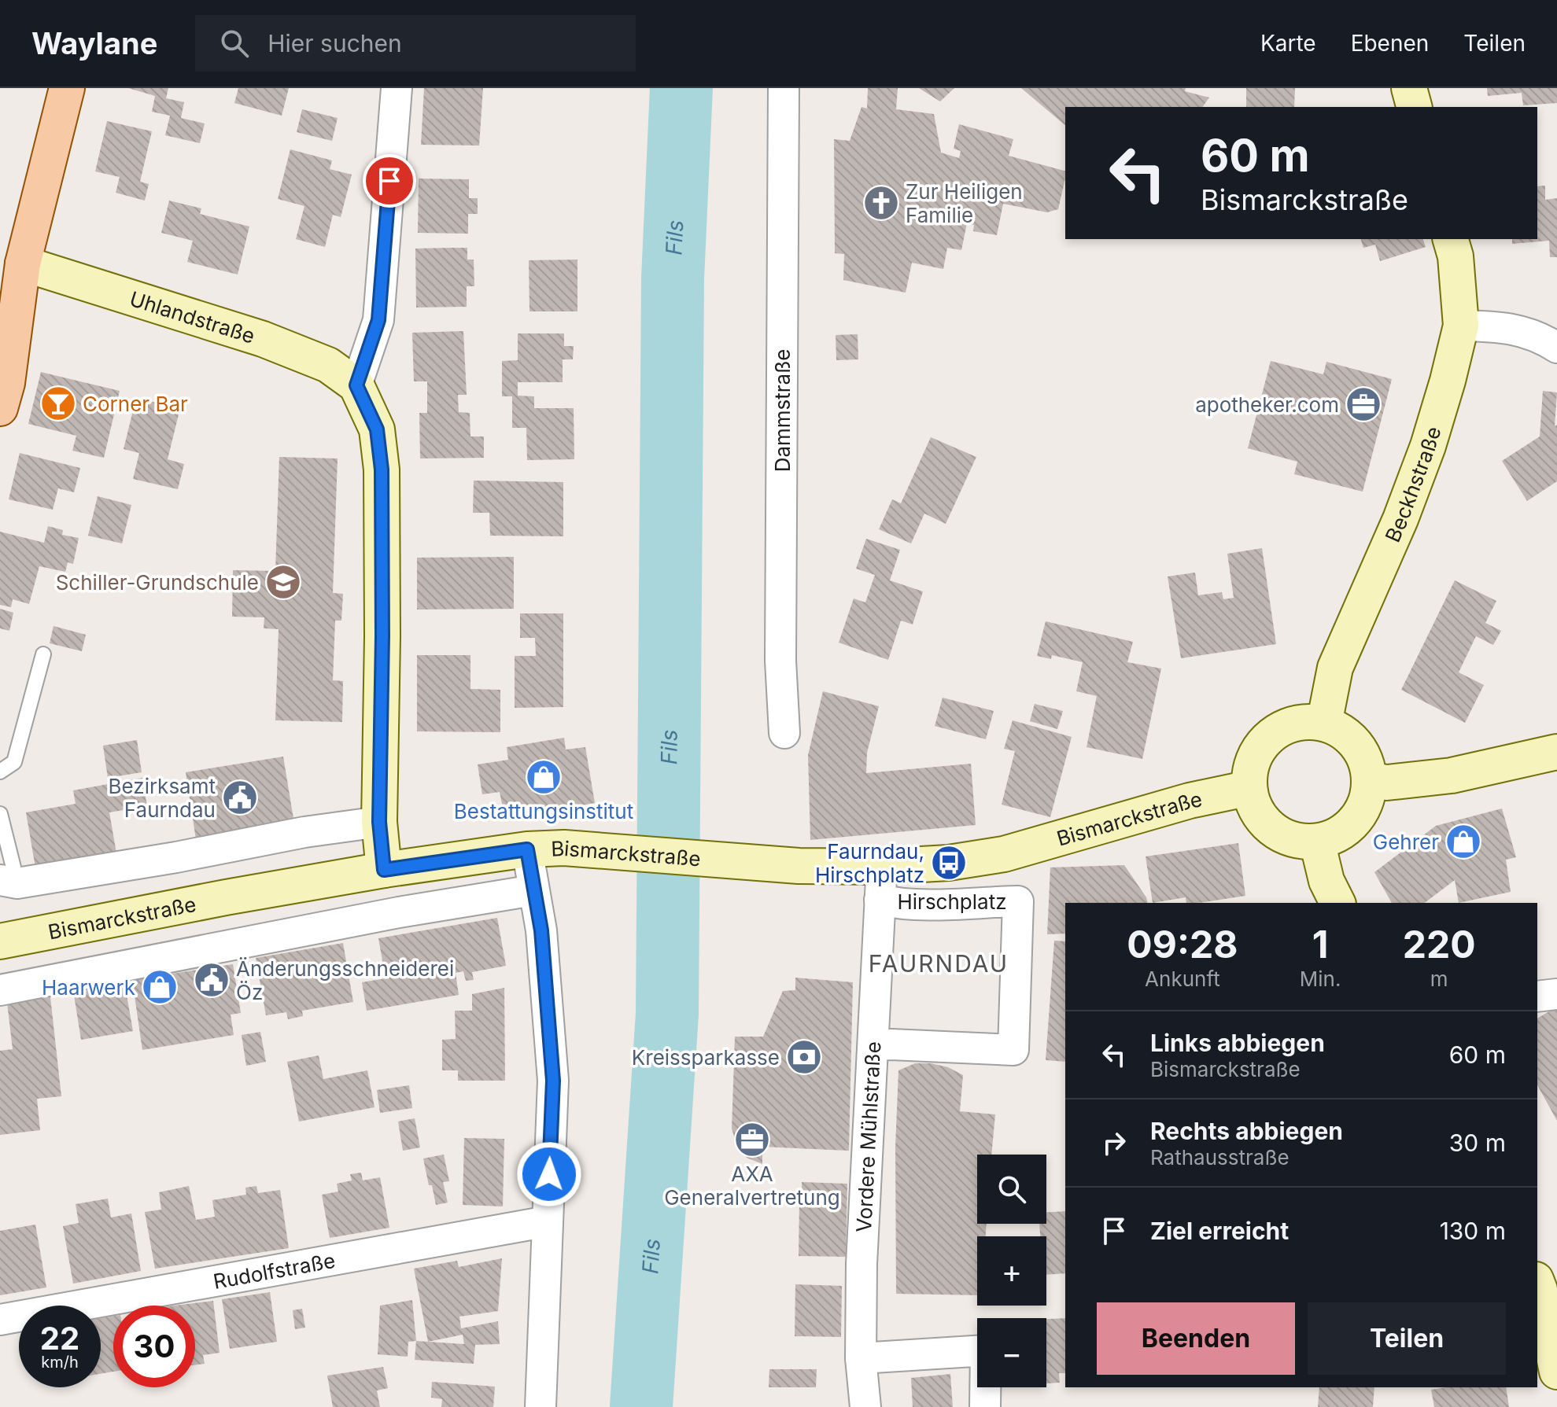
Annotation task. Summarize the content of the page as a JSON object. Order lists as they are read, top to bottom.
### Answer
{
  "streets": {
    "street": [
      "Uhlandstraße",
      "Dammstraße",
      "Beckhstraße",
      "Bismarckstraße",
      "Hirschplatz",
      "Vordere Mühlstraße",
      "Rudolfstraße"
    ]
  },
  "crossings": [
    ["Beckhstraße", "Bismarckstraße"],
    ["Bismarckstraße", "Vordere Mühlstraße"],
    ["Hirschplatz", "Vordere Mühlstraße"]
  ],
  "districts": ["FAURNDAU"],
  "water": ["Fils"],
  "places": {
    "church": ["Zur Heiligen Familie"],
    "bar": ["Corner Bar"],
    "office": ["apotheker.com", "AXA Generalvertretung"],
    "school or university": ["Schiller-Grundschule"],
    "shop": ["Bestattungsinstitut", "Gehrer", "Haarwerk"],
    "public building": ["Bezirksamt Faurndau", "Änderungsschneiderei Öz"],
    "bus stop": ["Faurndau, Hirschplatz"],
    "bank": ["Kreissparkasse"]
  },
  "page": {
    "header": "Waylane",
    "search": "Hier suchen",
    "nav": ["Karte", "Ebenen", "Teilen"],
    "turn": ["60 m", "Bismarckstraße"],
    "eta": [
      "09:28",
      "Ankunft",
      "1",
      "Min.",
      "220",
      "m"
    ],
    "list": [
      {
        "name": "Links abbiegen",
        "note": "Bismarckstraße",
        "value": "60 m"
      },
      {
        "name": "Rechts abbiegen",
        "note": "Rathausstraße",
        "value": "30 m"
      },
      {
        "name": "Ziel erreicht",
        "value": "130 m"
      }
    ],
    "map_buttons": ["+", "−"],
    "buttons": ["Beenden", "Teilen"],
    "speed": "22 km/h",
    "limit": "30"
  }
}
